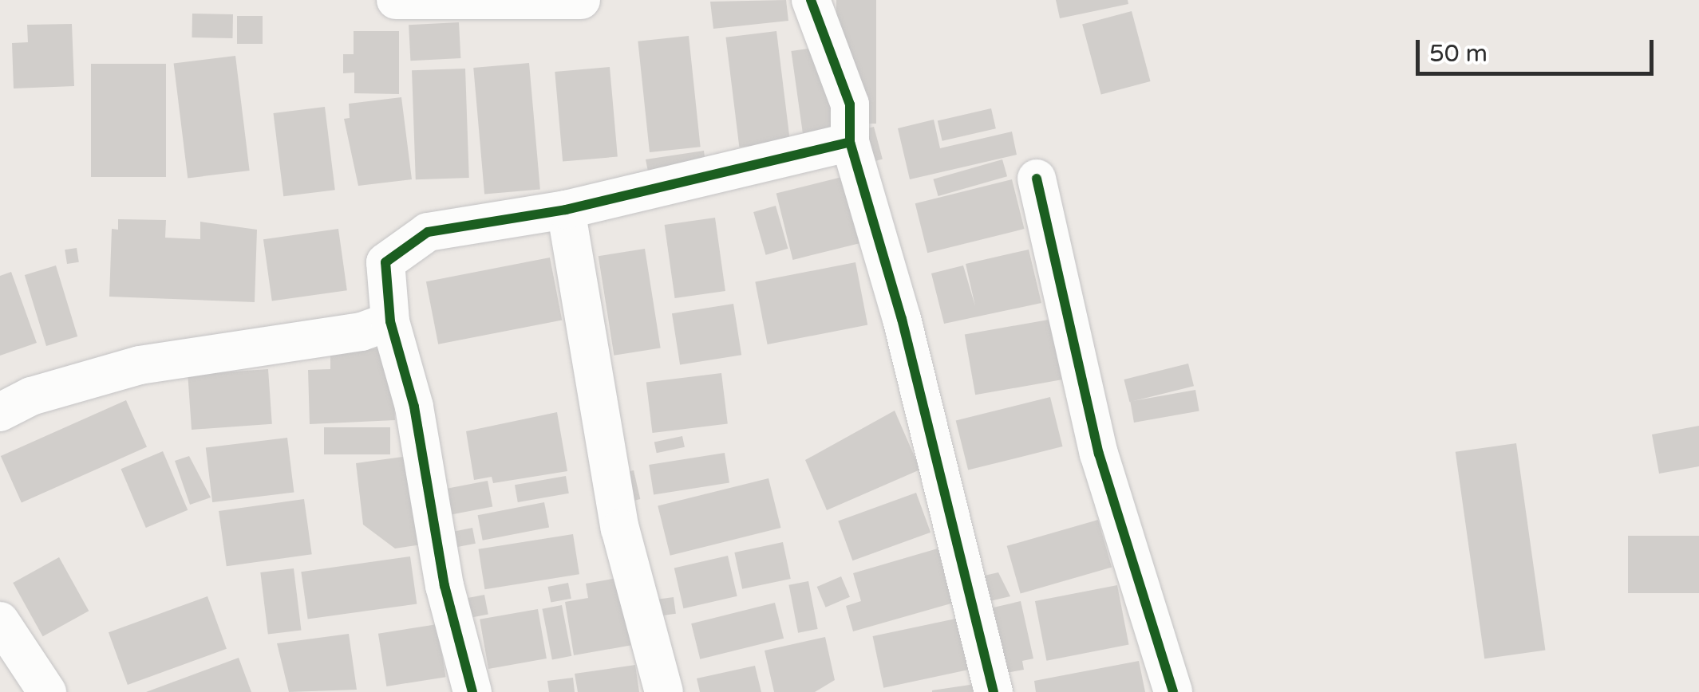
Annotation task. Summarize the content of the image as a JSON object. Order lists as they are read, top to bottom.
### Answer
{
  "scale_bar": "50 m"
}
